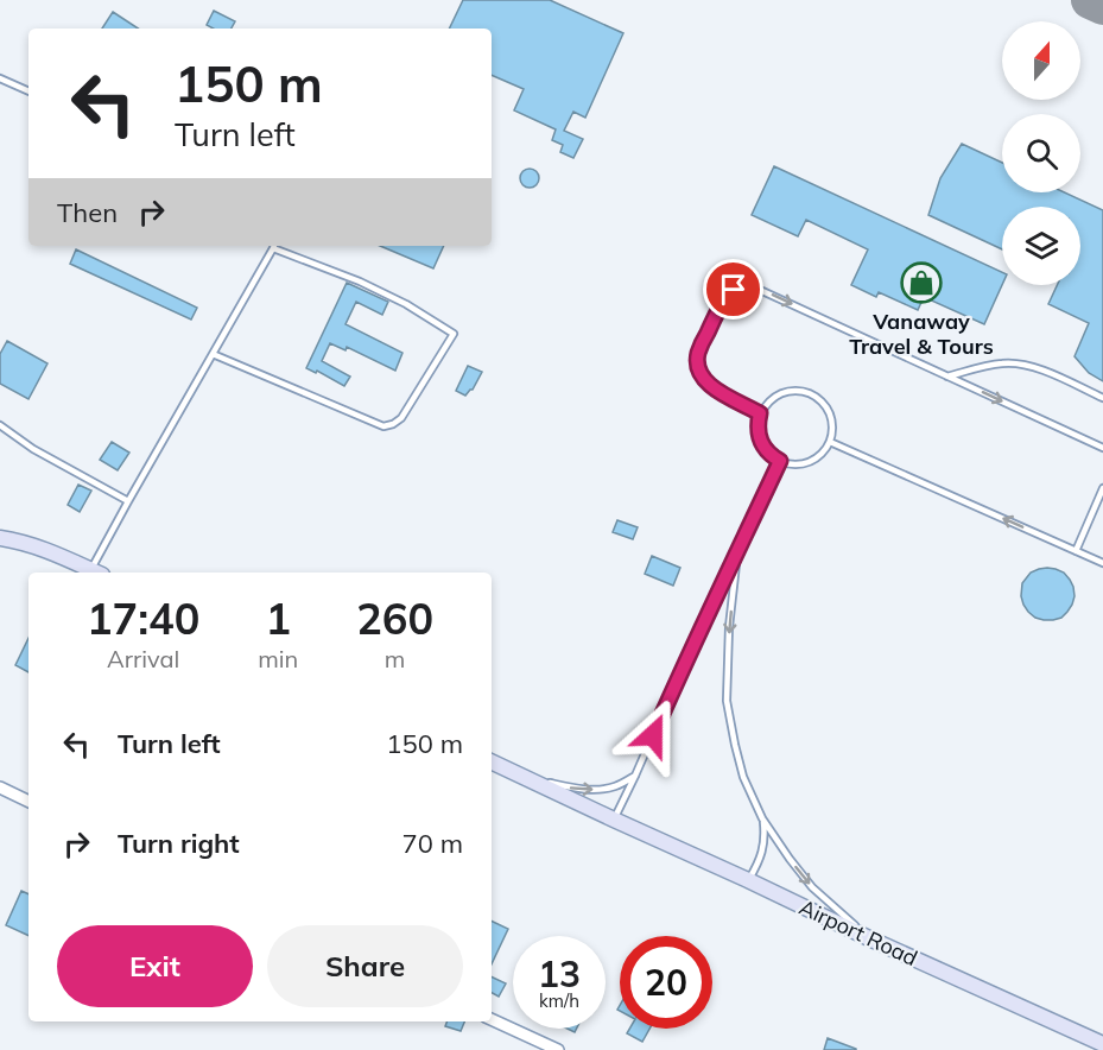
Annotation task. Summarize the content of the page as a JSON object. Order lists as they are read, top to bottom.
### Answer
{
  "streets": {
    "street": ["Airport Road"]
  },
  "places": {
    "shop": ["Vanaway Travel & Tours"]
  },
  "north": "top",
  "page": {
    "turn": ["150 m", "Turn left"],
    "then": "Then",
    "eta": [
      "17:40",
      "Arrival",
      "1",
      "min",
      "260",
      "m"
    ],
    "list": [
      {
        "name": "Turn left",
        "value": "150 m"
      },
      {
        "name": "Turn right",
        "value": "70 m"
      }
    ],
    "buttons": ["Exit", "Share"],
    "speed": "13 km/h",
    "limit": "20"
  }
}
